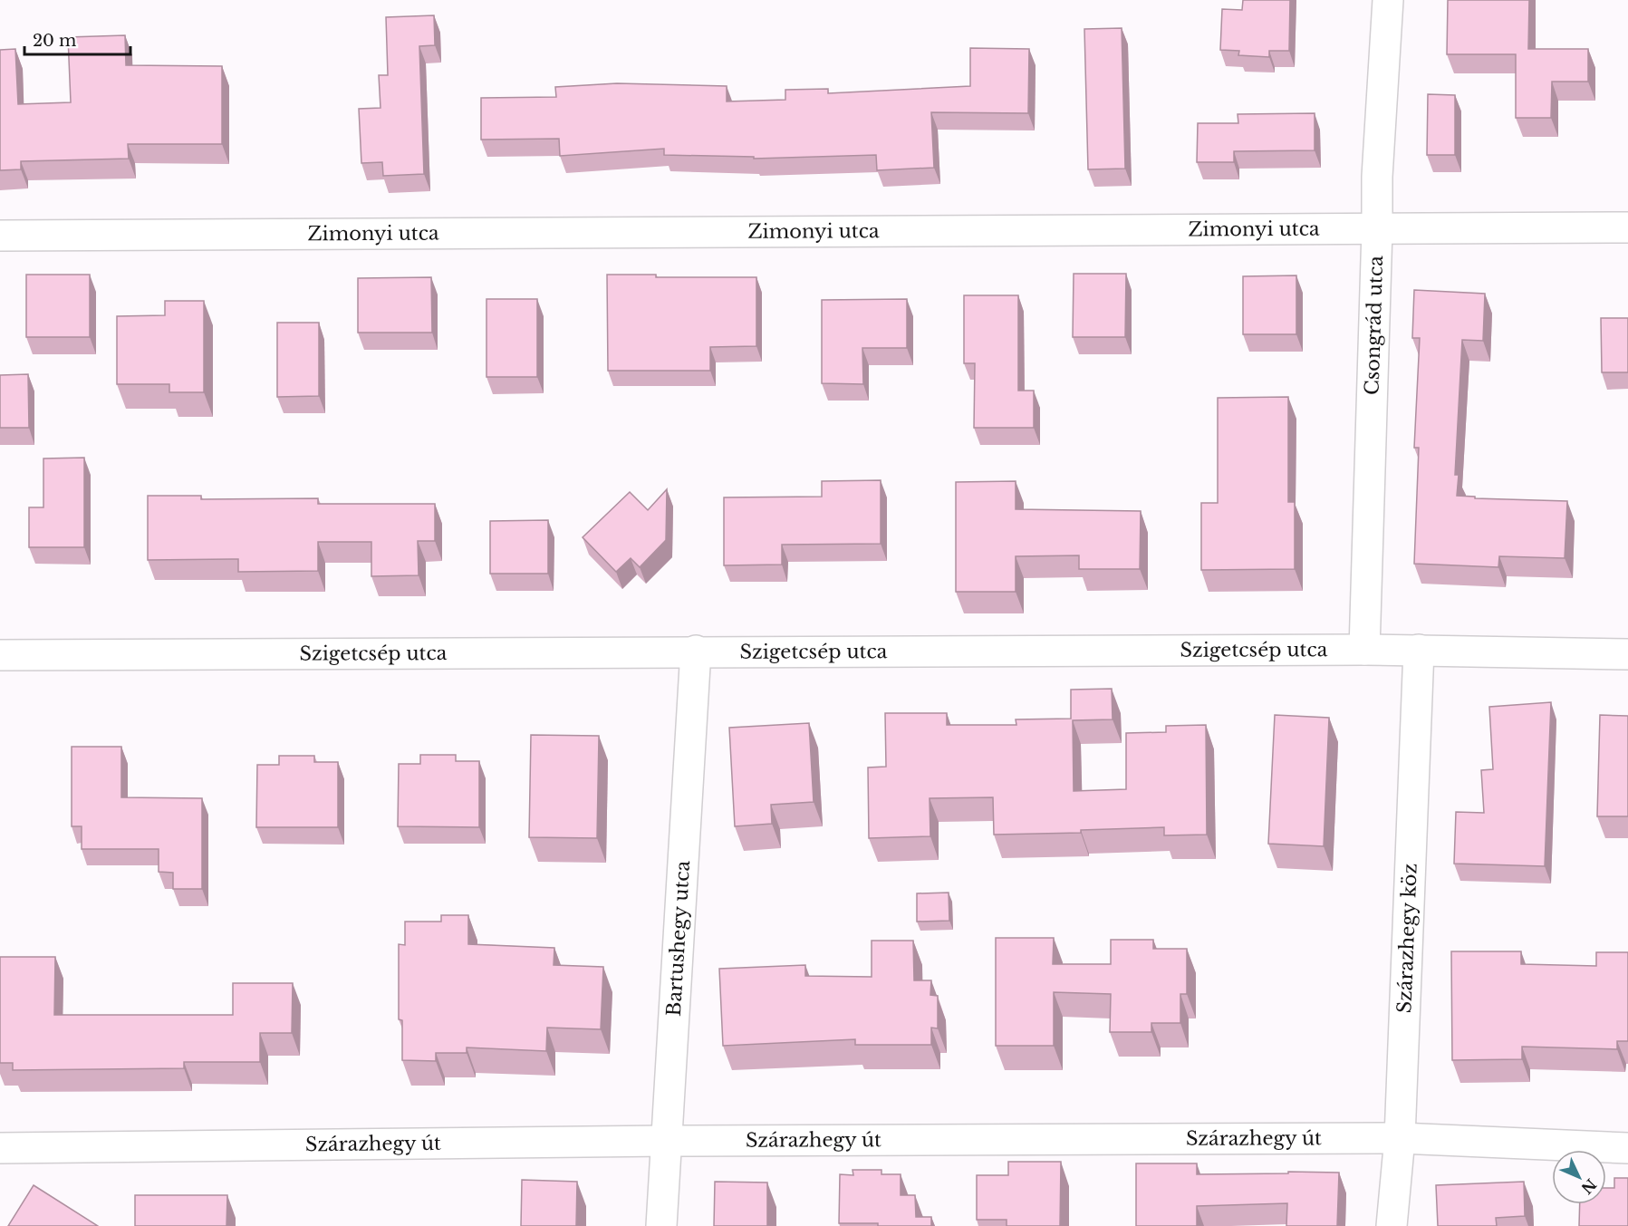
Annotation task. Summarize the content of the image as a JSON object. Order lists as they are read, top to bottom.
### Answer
{
  "streets": {
    "street": [
      "Zimonyi utca",
      "Csongrád utca",
      "Szigetcsép utca",
      "Szárazhegy köz",
      "Bartushegy utca",
      "Szárazhegy út"
    ]
  },
  "crossings": [
    ["Zimonyi utca", "Csongrád utca"],
    ["Csongrád utca", "Szigetcsép utca"],
    ["Szigetcsép utca", "Szárazhegy köz"],
    ["Szigetcsép utca", "Bartushegy utca"],
    ["Szárazhegy köz", "Szárazhegy út"],
    ["Bartushegy utca", "Szárazhegy út"]
  ],
  "scale_bar": "20 m",
  "north": "bottom right"
}
